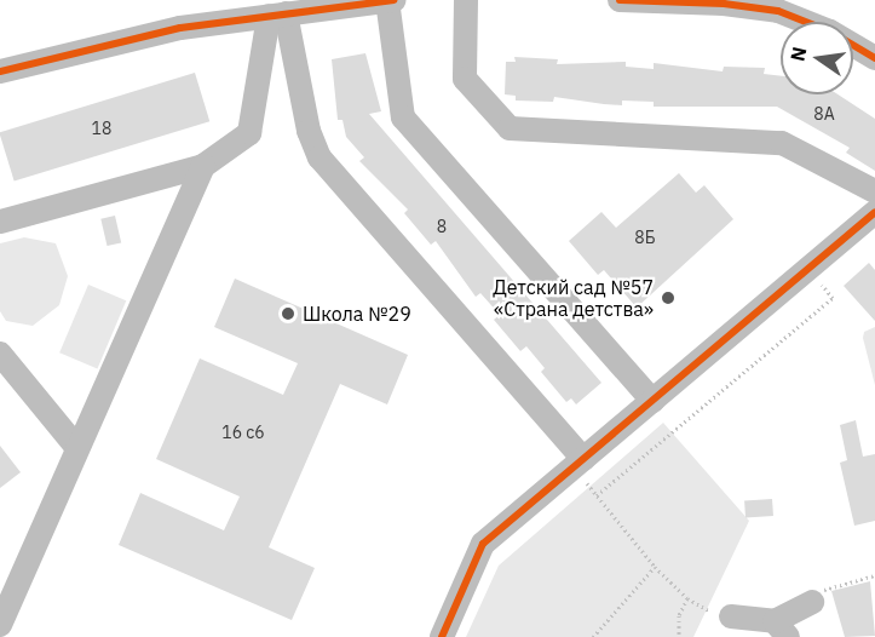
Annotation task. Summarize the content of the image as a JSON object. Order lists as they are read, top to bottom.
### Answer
{
  "places": ["Детский сад №57 «Страна детства»", "Школа №29"],
  "house_numbers": [
    "8А",
    "18",
    "8",
    "8Б",
    "16 с6"
  ],
  "north": "left"
}
